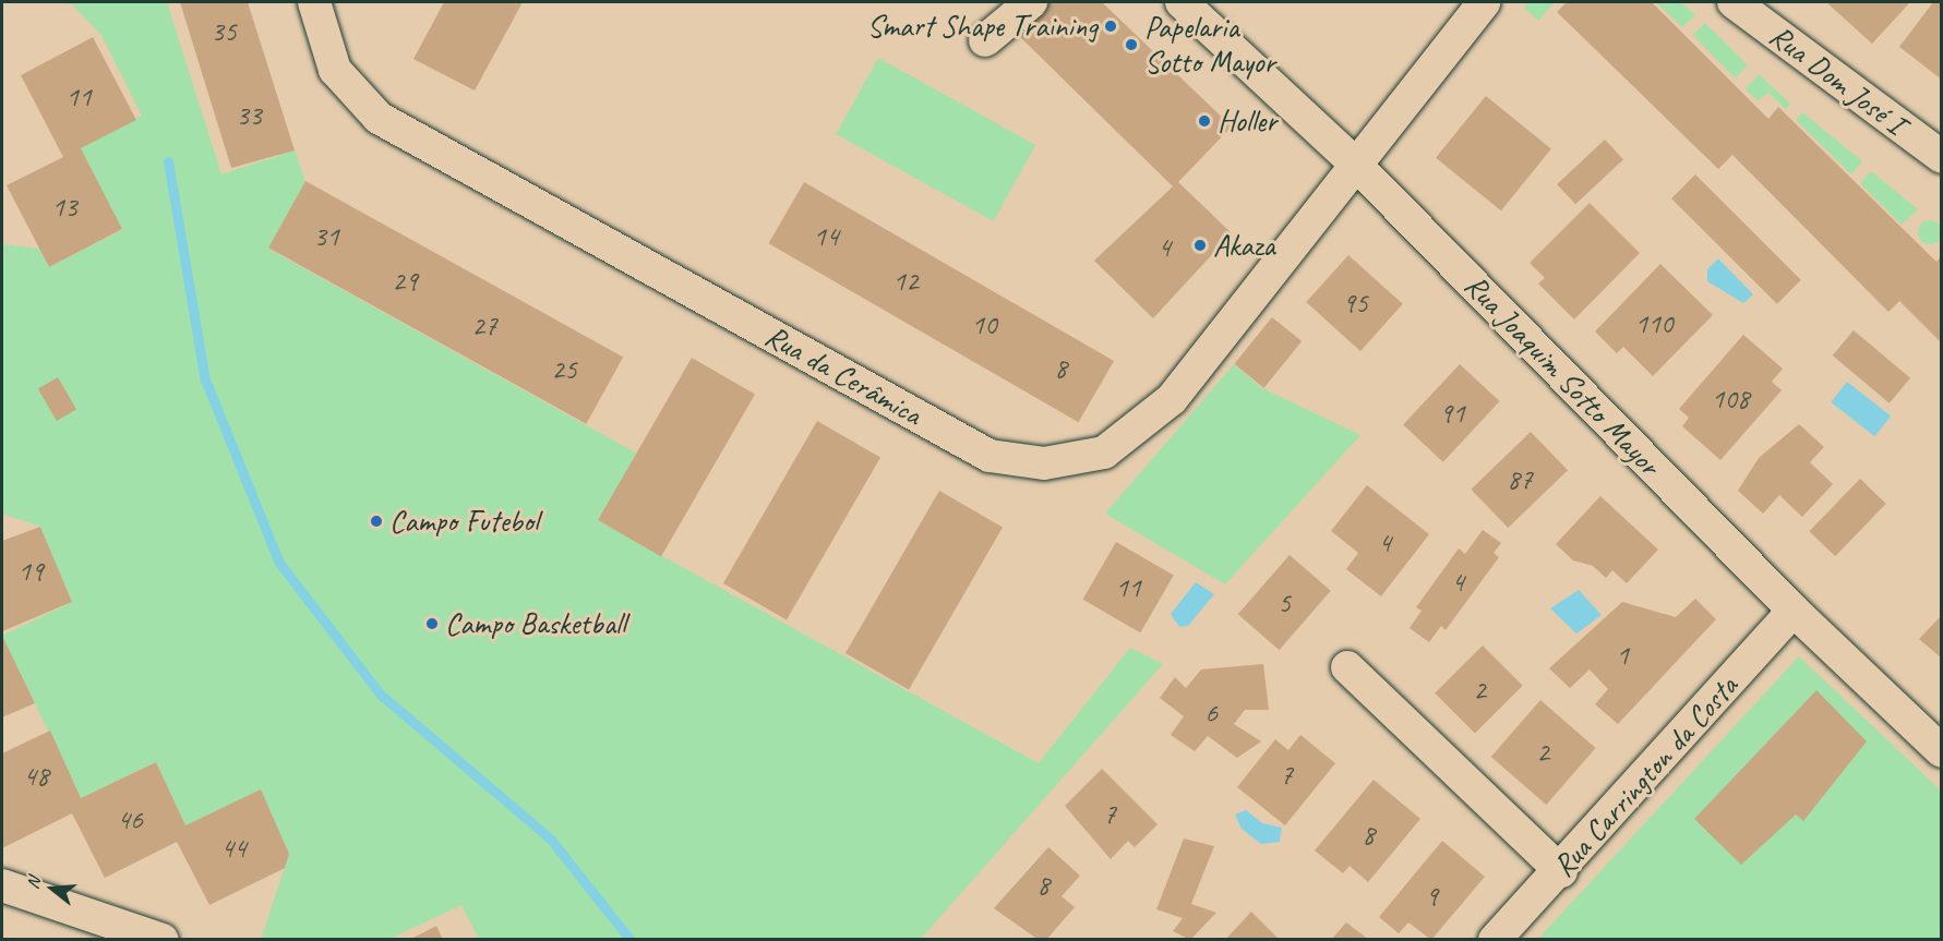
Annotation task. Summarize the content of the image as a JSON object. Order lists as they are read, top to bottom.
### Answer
{
  "streets": {
    "street": [
      "Rua Dom José I",
      "Rua da Cerâmica",
      "Rua Joaquim Sotto Mayor",
      "Rua Carrington da Costa"
    ]
  },
  "crossings": [
    ["Rua da Cerâmica", "Rua Joaquim Sotto Mayor"],
    ["Rua Joaquim Sotto Mayor", "Rua Carrington da Costa"]
  ],
  "places": [
    "Smart Shape Training",
    "Papelaria Sotto Mayor",
    "Holler",
    "Akaza",
    "Campo Futebol",
    "Campo Basketball"
  ],
  "house_numbers": [
    "35",
    "11",
    "33",
    "13",
    "31",
    "14",
    "4",
    "29",
    "12",
    "95",
    "110",
    "10",
    "27",
    "8",
    "25",
    "108",
    "91",
    "87",
    "4",
    "19",
    "4",
    "11",
    "5",
    "1",
    "2",
    "6",
    "2",
    "7",
    "48",
    "7",
    "46",
    "8",
    "44",
    "8",
    "9"
  ],
  "north": "left"
}
